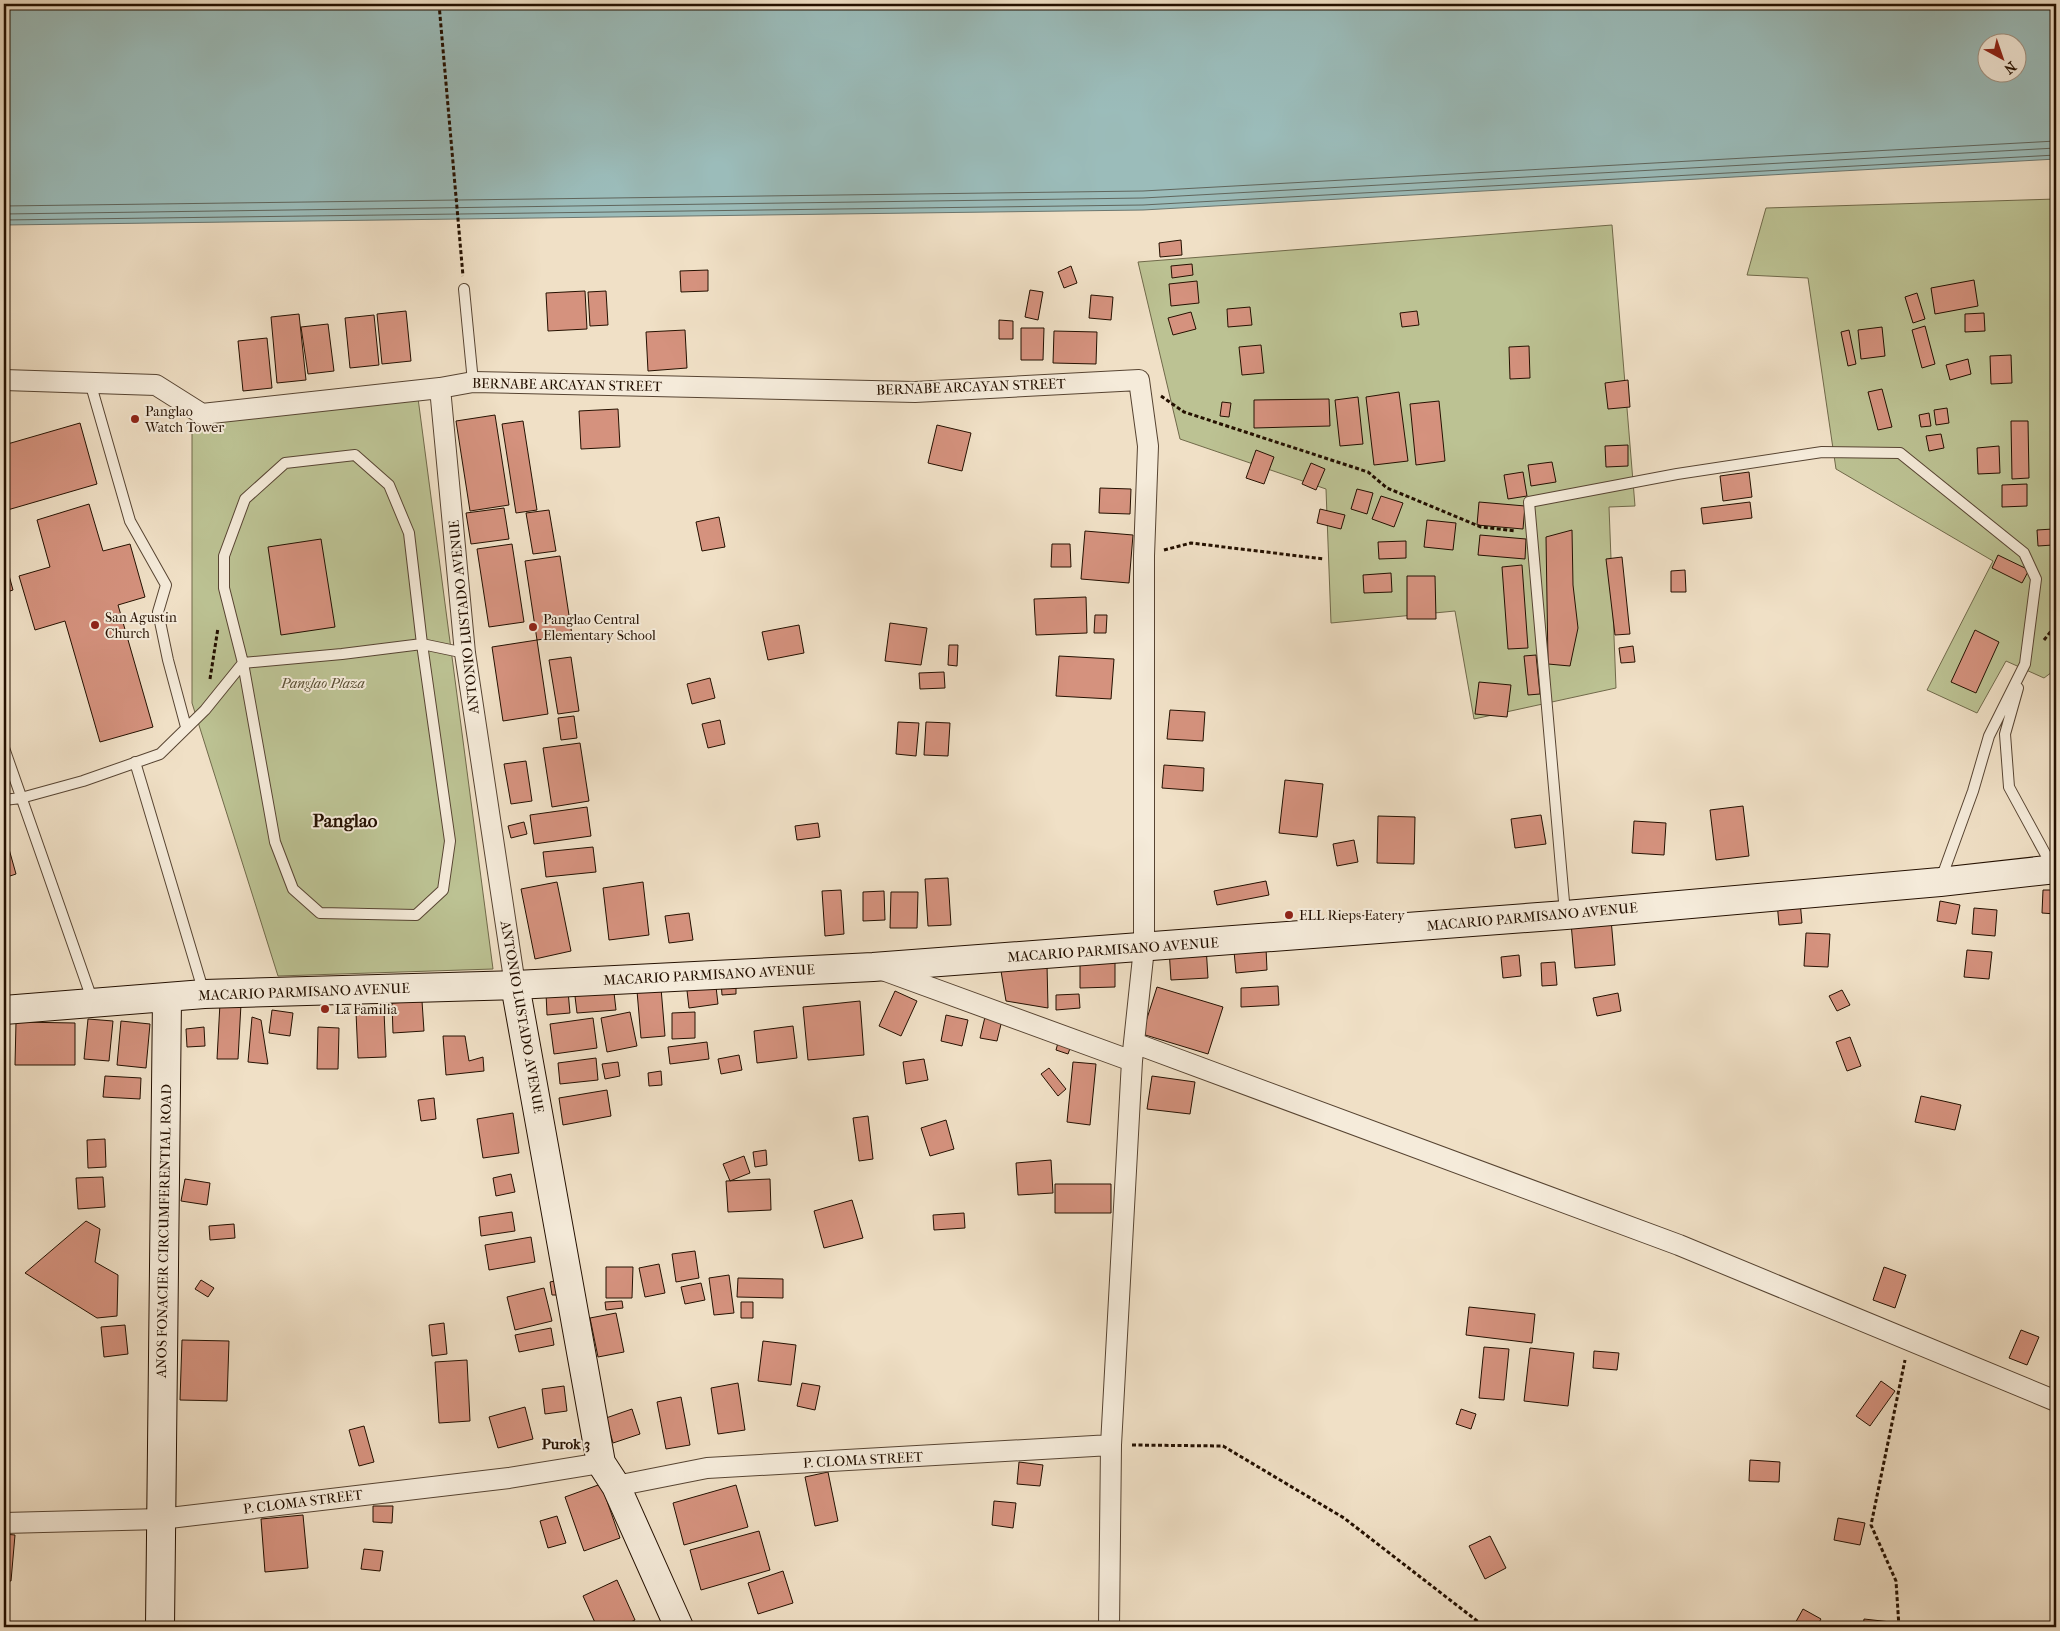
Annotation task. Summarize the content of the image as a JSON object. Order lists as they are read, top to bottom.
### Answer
{
  "streets": {
    "street": [
      "BERNABE ARCAYAN STREET",
      "ANTONIO LUSTADO AVENUE",
      "MACARIO PARMISANO AVENUE",
      "ANOS FONACIER CIRCUMFERENTIAL ROAD",
      "P. CLOMA STREET"
    ]
  },
  "crossings": [
    ["BERNABE ARCAYAN STREET", "ANTONIO LUSTADO AVENUE"],
    ["ANTONIO LUSTADO AVENUE", "MACARIO PARMISANO AVENUE"],
    ["ANTONIO LUSTADO AVENUE", "P. CLOMA STREET"],
    ["MACARIO PARMISANO AVENUE", "ANOS FONACIER CIRCUMFERENTIAL ROAD"],
    ["ANOS FONACIER CIRCUMFERENTIAL ROAD", "P. CLOMA STREET"]
  ],
  "districts": ["Panglao", "Purok 3"],
  "parks": ["Panglao Plaza"],
  "places": [
    "Panglao Watch Tower",
    "San Agustin Church",
    "Panglao Central Elementary School",
    "ELL Rieps Eatery",
    "La Familia"
  ],
  "north": "bottom right"
}
